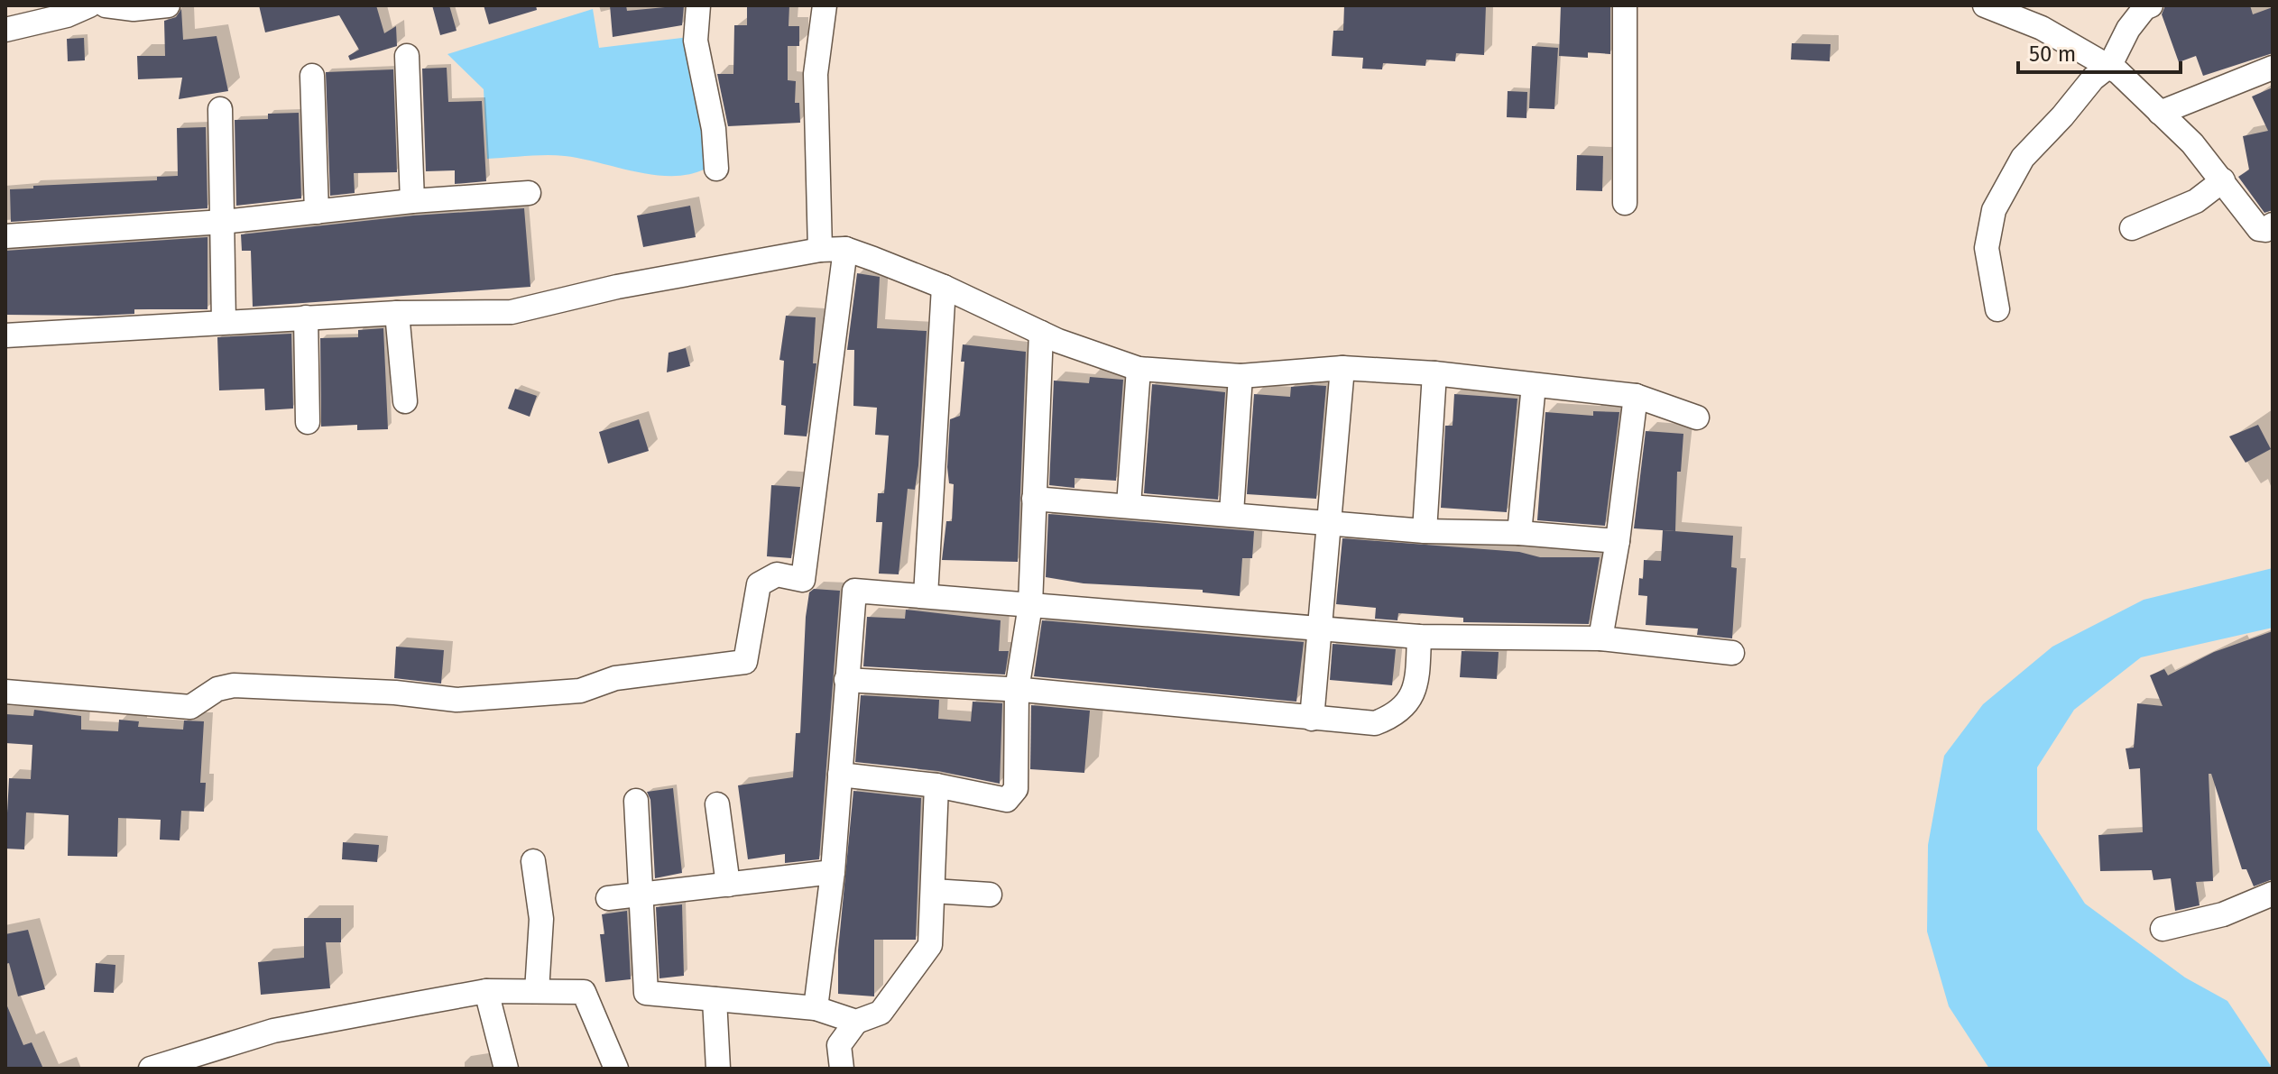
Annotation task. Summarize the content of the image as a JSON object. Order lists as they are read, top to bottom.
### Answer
{
  "scale_bar": "50 m"
}
